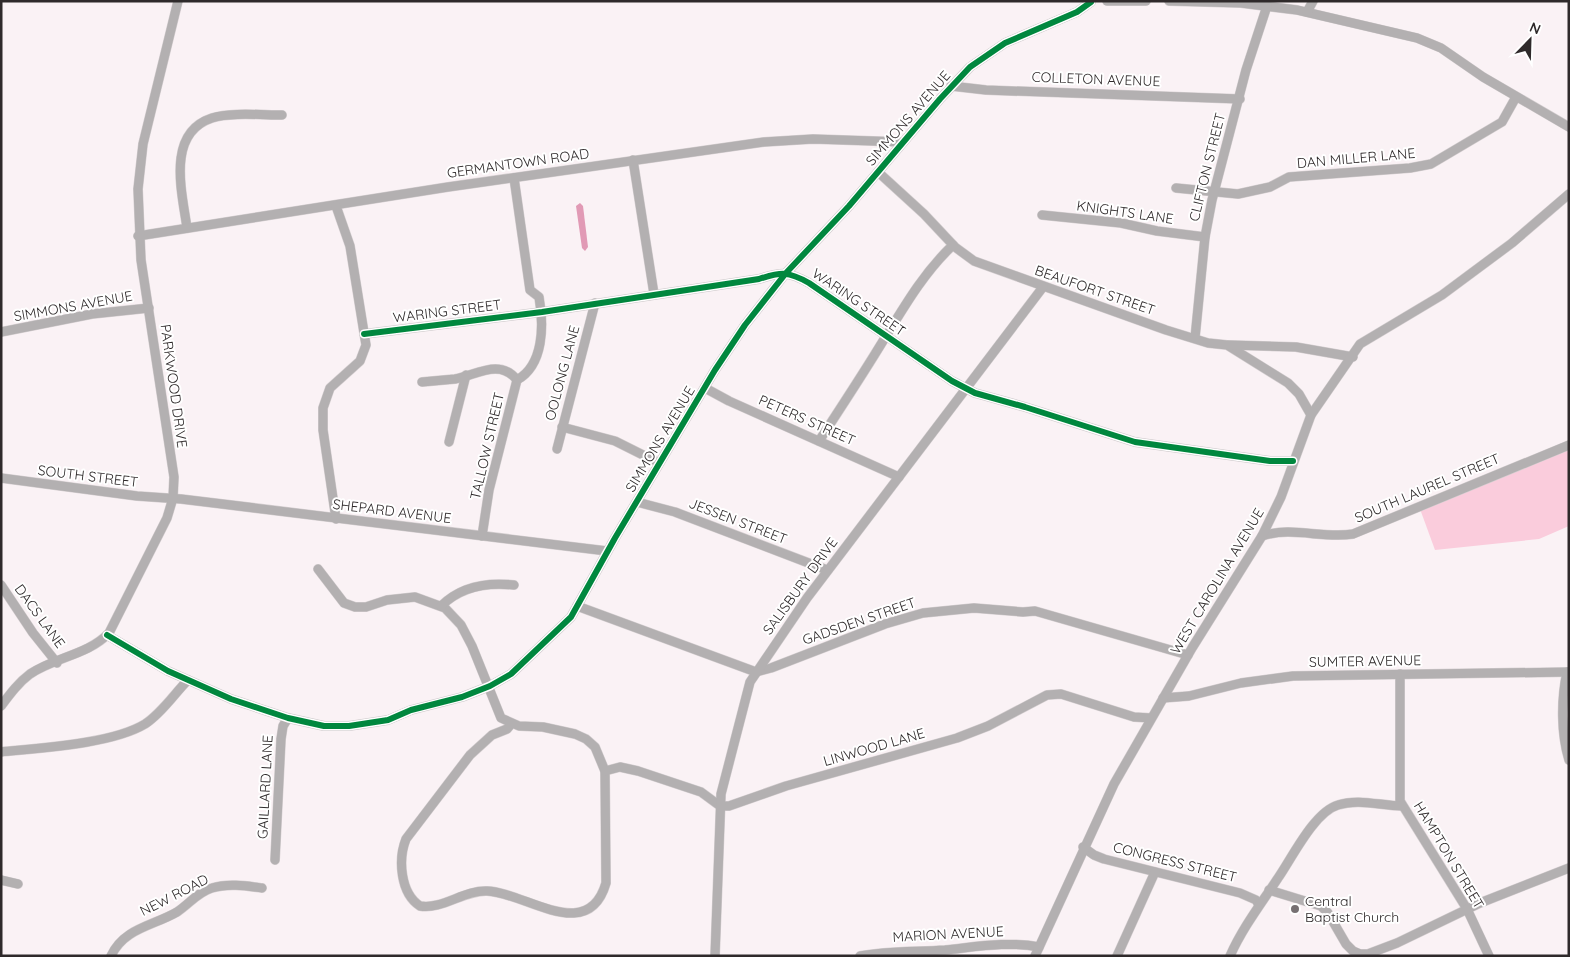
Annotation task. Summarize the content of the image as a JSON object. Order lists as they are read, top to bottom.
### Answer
{
  "streets": {
    "street": [
      "COLLETON AVENUE",
      "SIMMONS AVENUE",
      "DAN MILLER LANE",
      "GERMANTOWN ROAD",
      "CLIFTON STREET",
      "KNIGHTS LANE",
      "BEAUFORT STREET",
      "WARING STREET",
      "OOLONG LANE",
      "PARKWOOD DRIVE",
      "PETERS STREET",
      "TALLOW STREET",
      "SOUTH STREET",
      "SOUTH LAUREL STREET",
      "SHEPARD AVENUE",
      "JESSEN STREET",
      "WEST CAROLINA AVENUE",
      "SALISBURY DRIVE",
      "DACS LANE",
      "GADSDEN STREET",
      "SUMTER AVENUE",
      "LINWOOD LANE",
      "GAILLARD LANE",
      "HAMPTON STREET",
      "CONGRESS STREET",
      "NEW ROAD",
      "MARION AVENUE"
    ]
  },
  "crossings": [
    ["COLLETON AVENUE", "SIMMONS AVENUE"],
    ["COLLETON AVENUE", "CLIFTON STREET"],
    ["SIMMONS AVENUE", "GERMANTOWN ROAD"],
    ["SIMMONS AVENUE", "BEAUFORT STREET"],
    ["SIMMONS AVENUE", "WARING STREET"],
    ["SIMMONS AVENUE", "PARKWOOD DRIVE"],
    ["SIMMONS AVENUE", "PETERS STREET"],
    ["SIMMONS AVENUE", "SHEPARD AVENUE"],
    ["SIMMONS AVENUE", "JESSEN STREET"],
    ["SIMMONS AVENUE", "GAILLARD LANE"],
    ["DAN MILLER LANE", "CLIFTON STREET"],
    ["GERMANTOWN ROAD", "PARKWOOD DRIVE"],
    ["CLIFTON STREET", "KNIGHTS LANE"],
    ["CLIFTON STREET", "BEAUFORT STREET"],
    ["BEAUFORT STREET", "WEST CAROLINA AVENUE"],
    ["BEAUFORT STREET", "SALISBURY DRIVE"],
    ["WARING STREET", "OOLONG LANE"],
    ["WARING STREET", "TALLOW STREET"],
    ["WARING STREET", "WEST CAROLINA AVENUE"],
    ["WARING STREET", "SALISBURY DRIVE"],
    ["PARKWOOD DRIVE", "SOUTH STREET"],
    ["PARKWOOD DRIVE", "SHEPARD AVENUE"],
    ["PARKWOOD DRIVE", "DACS LANE"],
    ["PETERS STREET", "SALISBURY DRIVE"],
    ["TALLOW STREET", "SHEPARD AVENUE"],
    ["SOUTH STREET", "SHEPARD AVENUE"],
    ["SOUTH LAUREL STREET", "WEST CAROLINA AVENUE"],
    ["JESSEN STREET", "SALISBURY DRIVE"],
    ["WEST CAROLINA AVENUE", "GADSDEN STREET"],
    ["WEST CAROLINA AVENUE", "SUMTER AVENUE"],
    ["WEST CAROLINA AVENUE", "LINWOOD LANE"],
    ["WEST CAROLINA AVENUE", "CONGRESS STREET"],
    ["WEST CAROLINA AVENUE", "MARION AVENUE"],
    ["SALISBURY DRIVE", "GADSDEN STREET"],
    ["SALISBURY DRIVE", "LINWOOD LANE"],
    ["SUMTER AVENUE", "HAMPTON STREET"]
  ],
  "places": ["Central Baptist Church"],
  "north": "top right"
}
